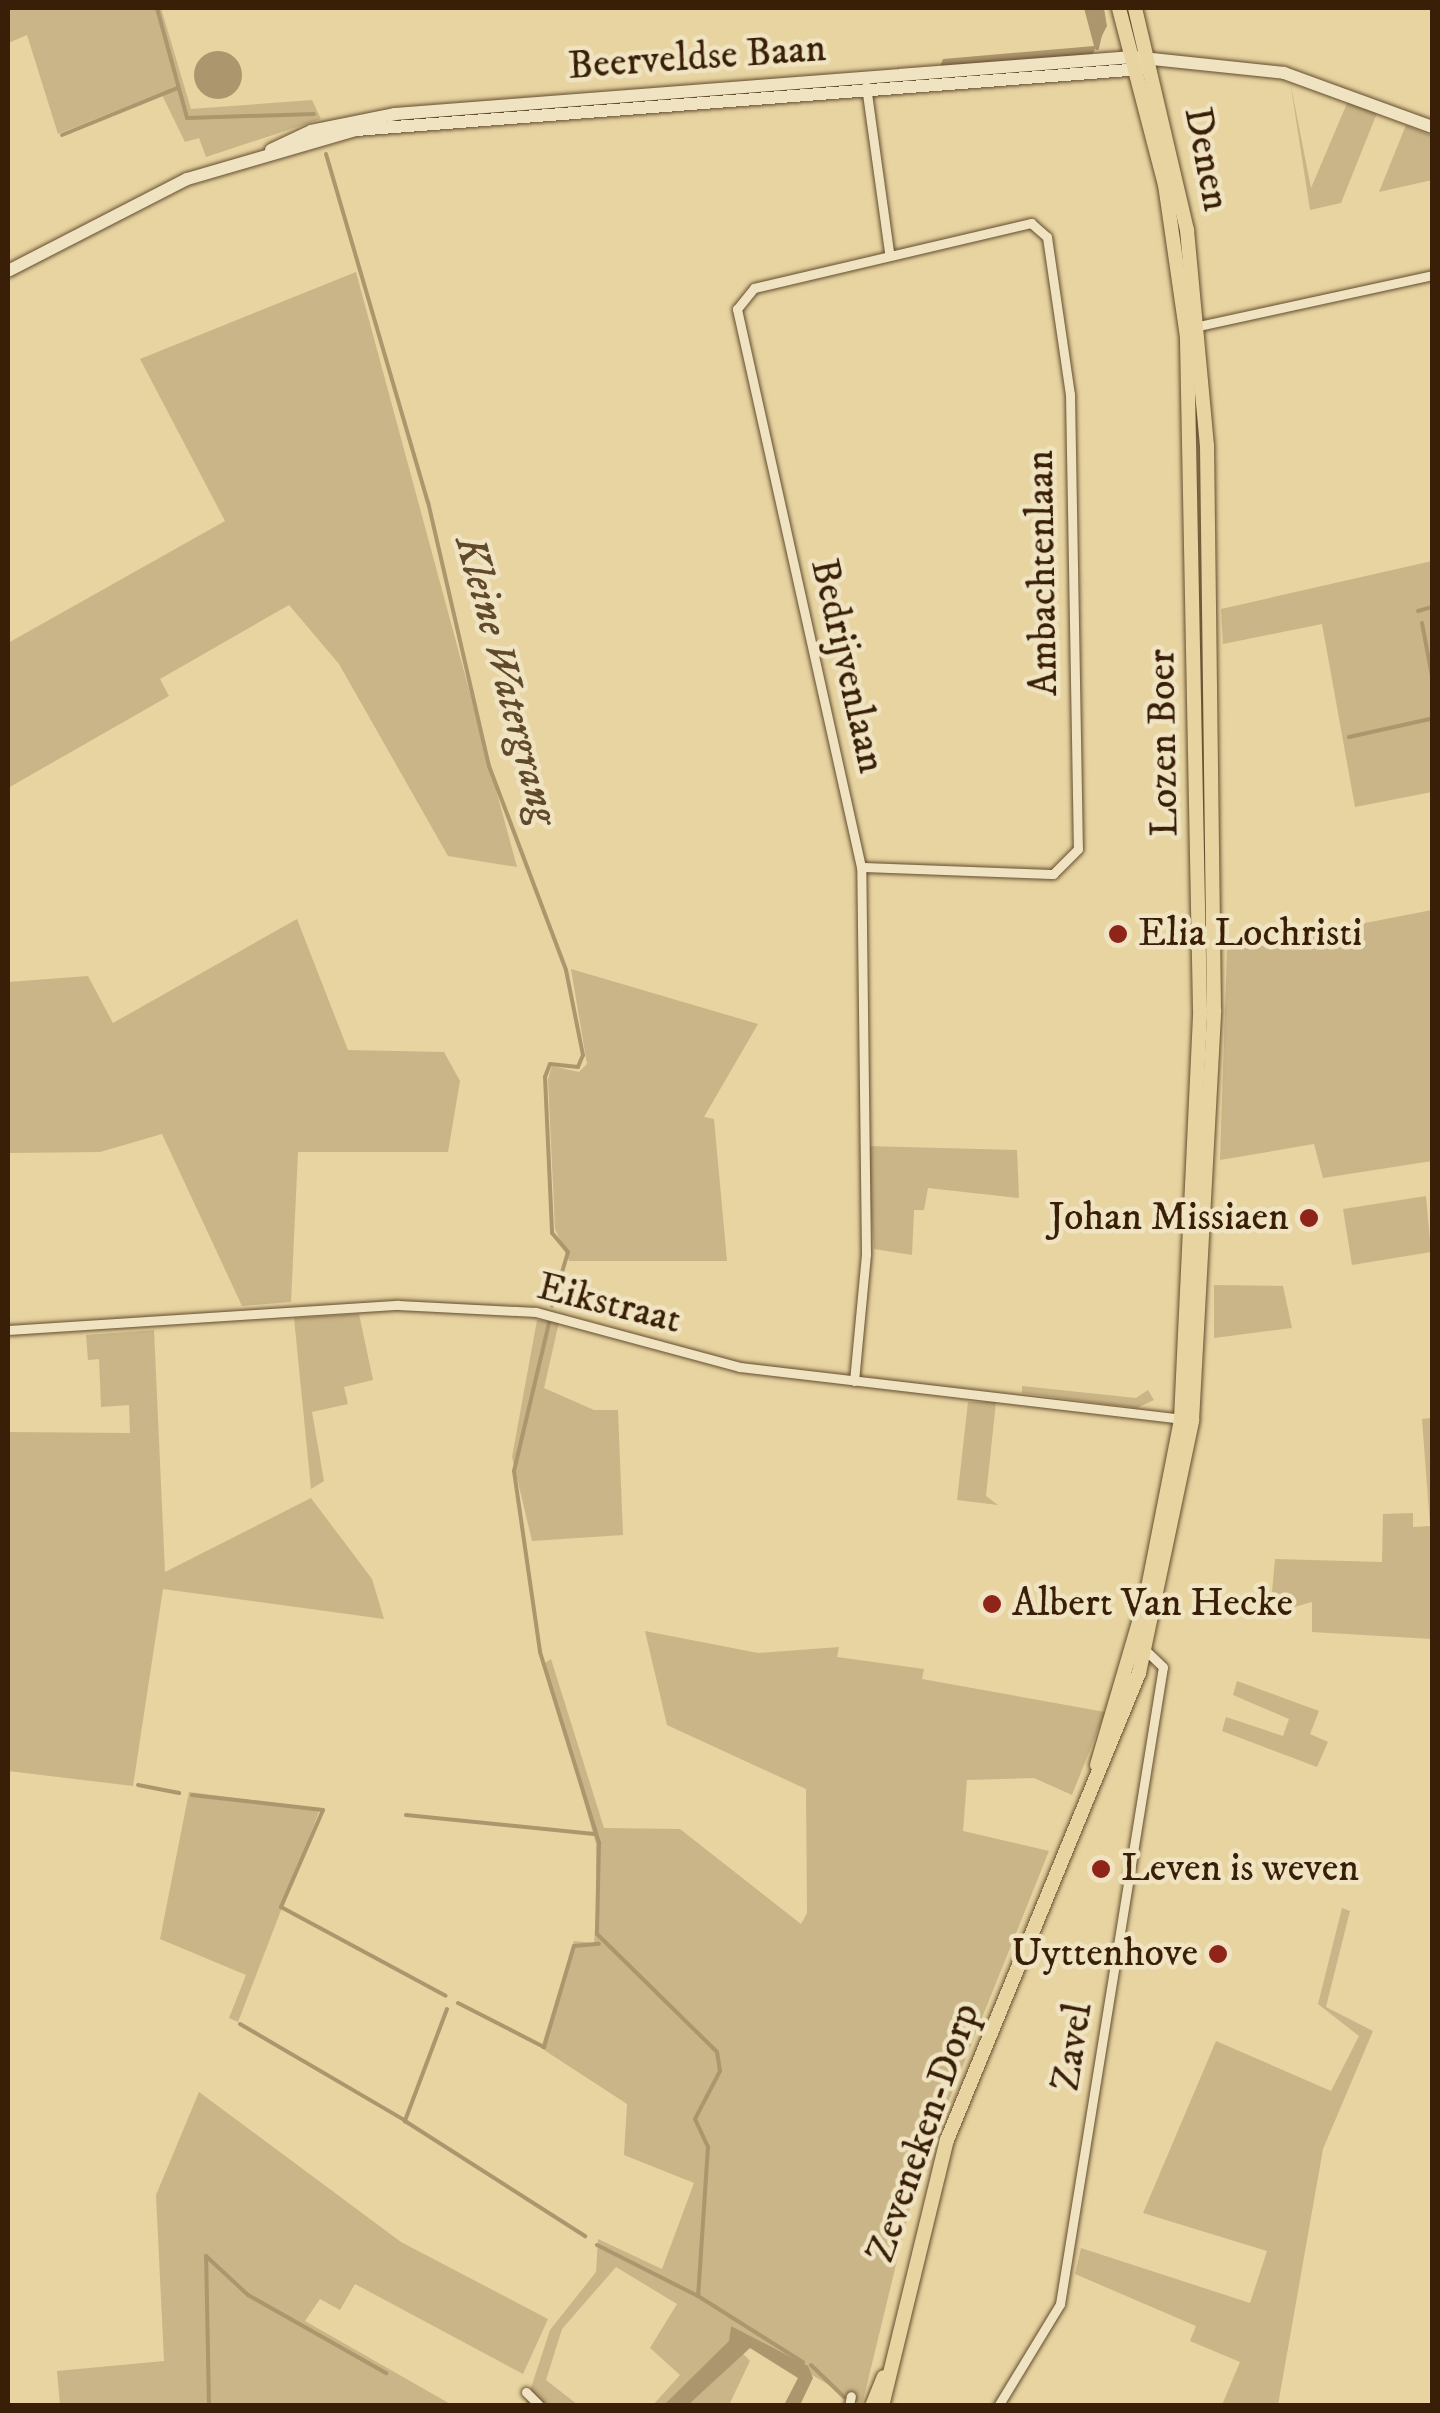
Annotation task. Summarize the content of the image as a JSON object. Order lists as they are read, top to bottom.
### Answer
{
  "streets": {
    "main road": [
      "Beerveldse Baan",
      "Denen",
      "Lozen Boer",
      "Zeveneken-Dorp"
    ],
    "street": [
      "Ambachtenlaan",
      "Bedrijvenlaan",
      "Eikstraat",
      "Zavel"
    ]
  },
  "crossings": [
    ["Beerveldse Baan", "Lozen Boer"],
    ["Denen", "Lozen Boer"],
    ["Ambachtenlaan", "Bedrijvenlaan"],
    ["Bedrijvenlaan", "Eikstraat"],
    ["Lozen Boer", "Eikstraat"],
    ["Lozen Boer", "Zeveneken-Dorp"],
    ["Eikstraat", "Zeveneken-Dorp"]
  ],
  "water": ["Kleine Watergrang"],
  "places": [
    "Elia Lochristi",
    "Johan Missiaen",
    "Albert Van Hecke",
    "Leven is weven",
    "Uyttenhove"
  ]
}
